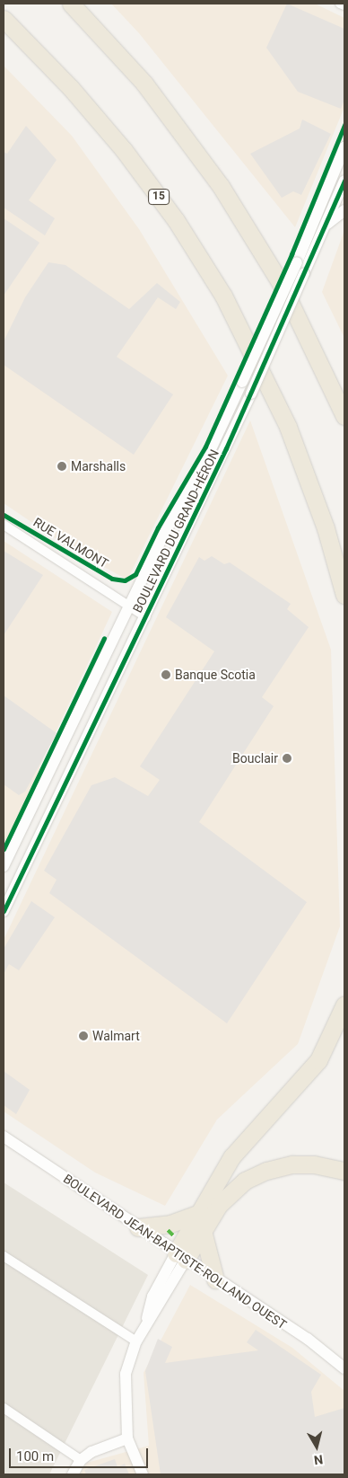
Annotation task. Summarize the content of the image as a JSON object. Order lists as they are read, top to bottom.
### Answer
{
  "streets": {
    "highway": ["15"],
    "street": ["BOULEVARD DU GRAND-HÉRON", "RUE VALMONT", "BOULEVARD JEAN-BAPTISTE-ROLLAND OUEST"]
  },
  "crossings": [
    ["BOULEVARD DU GRAND-HÉRON", "RUE VALMONT"]
  ],
  "places": [
    "Marshalls",
    "Banque Scotia",
    "Bouclair",
    "Walmart"
  ],
  "scale_bar": "100 m",
  "north": "bottom"
}
